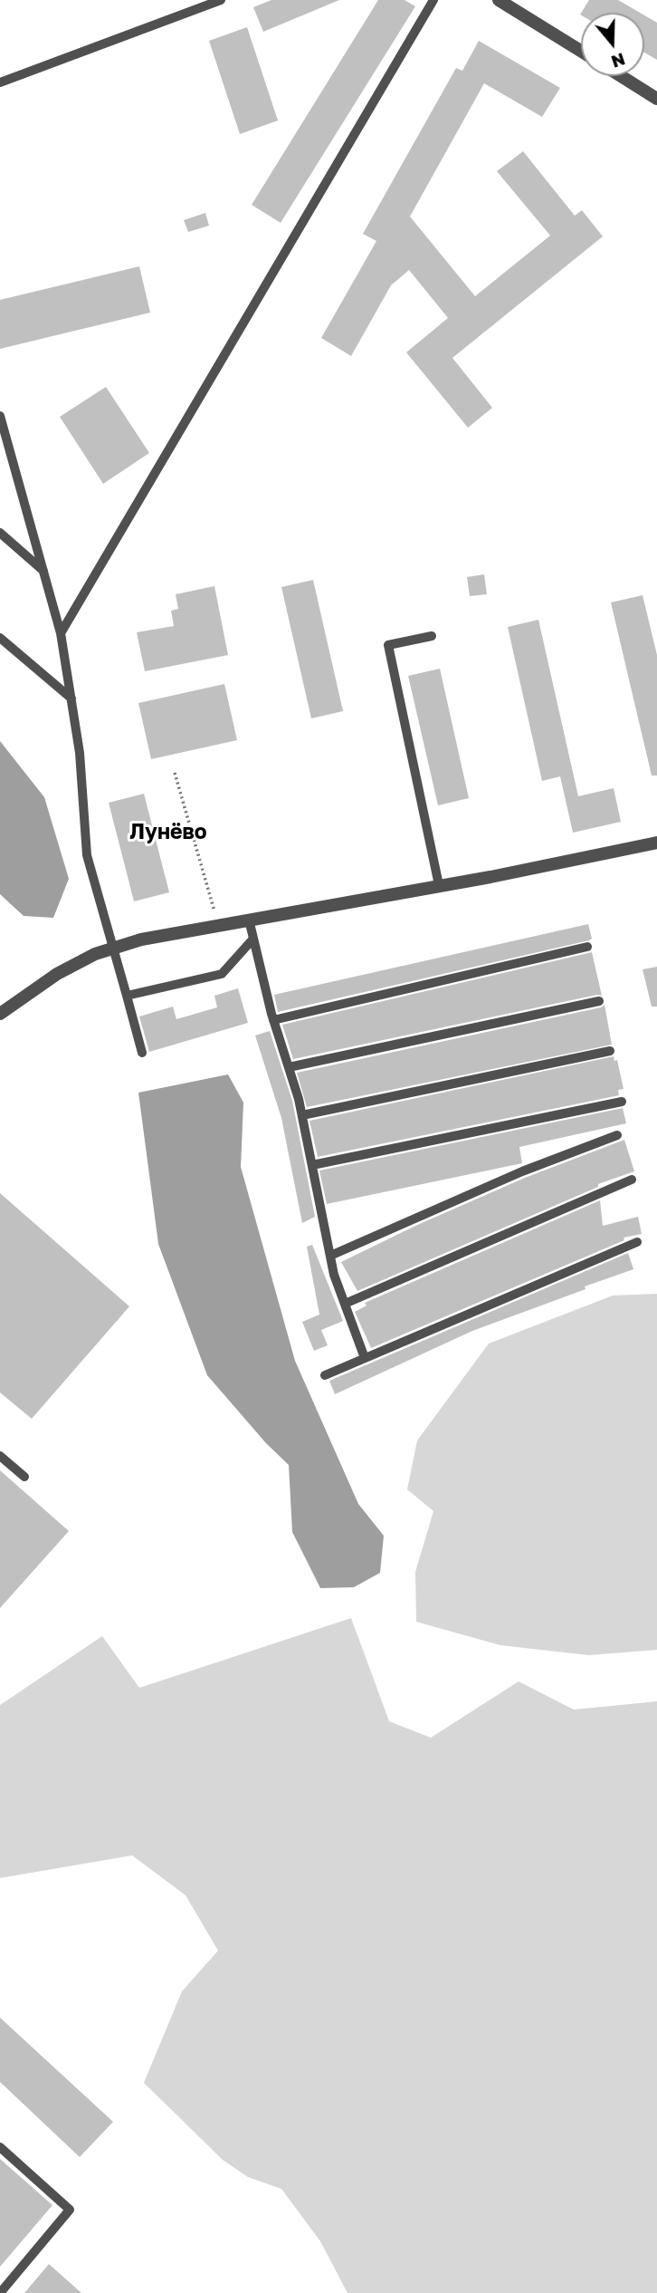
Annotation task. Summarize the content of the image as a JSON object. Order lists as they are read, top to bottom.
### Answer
{
  "districts": ["Лунёво"],
  "north": "bottom"
}
